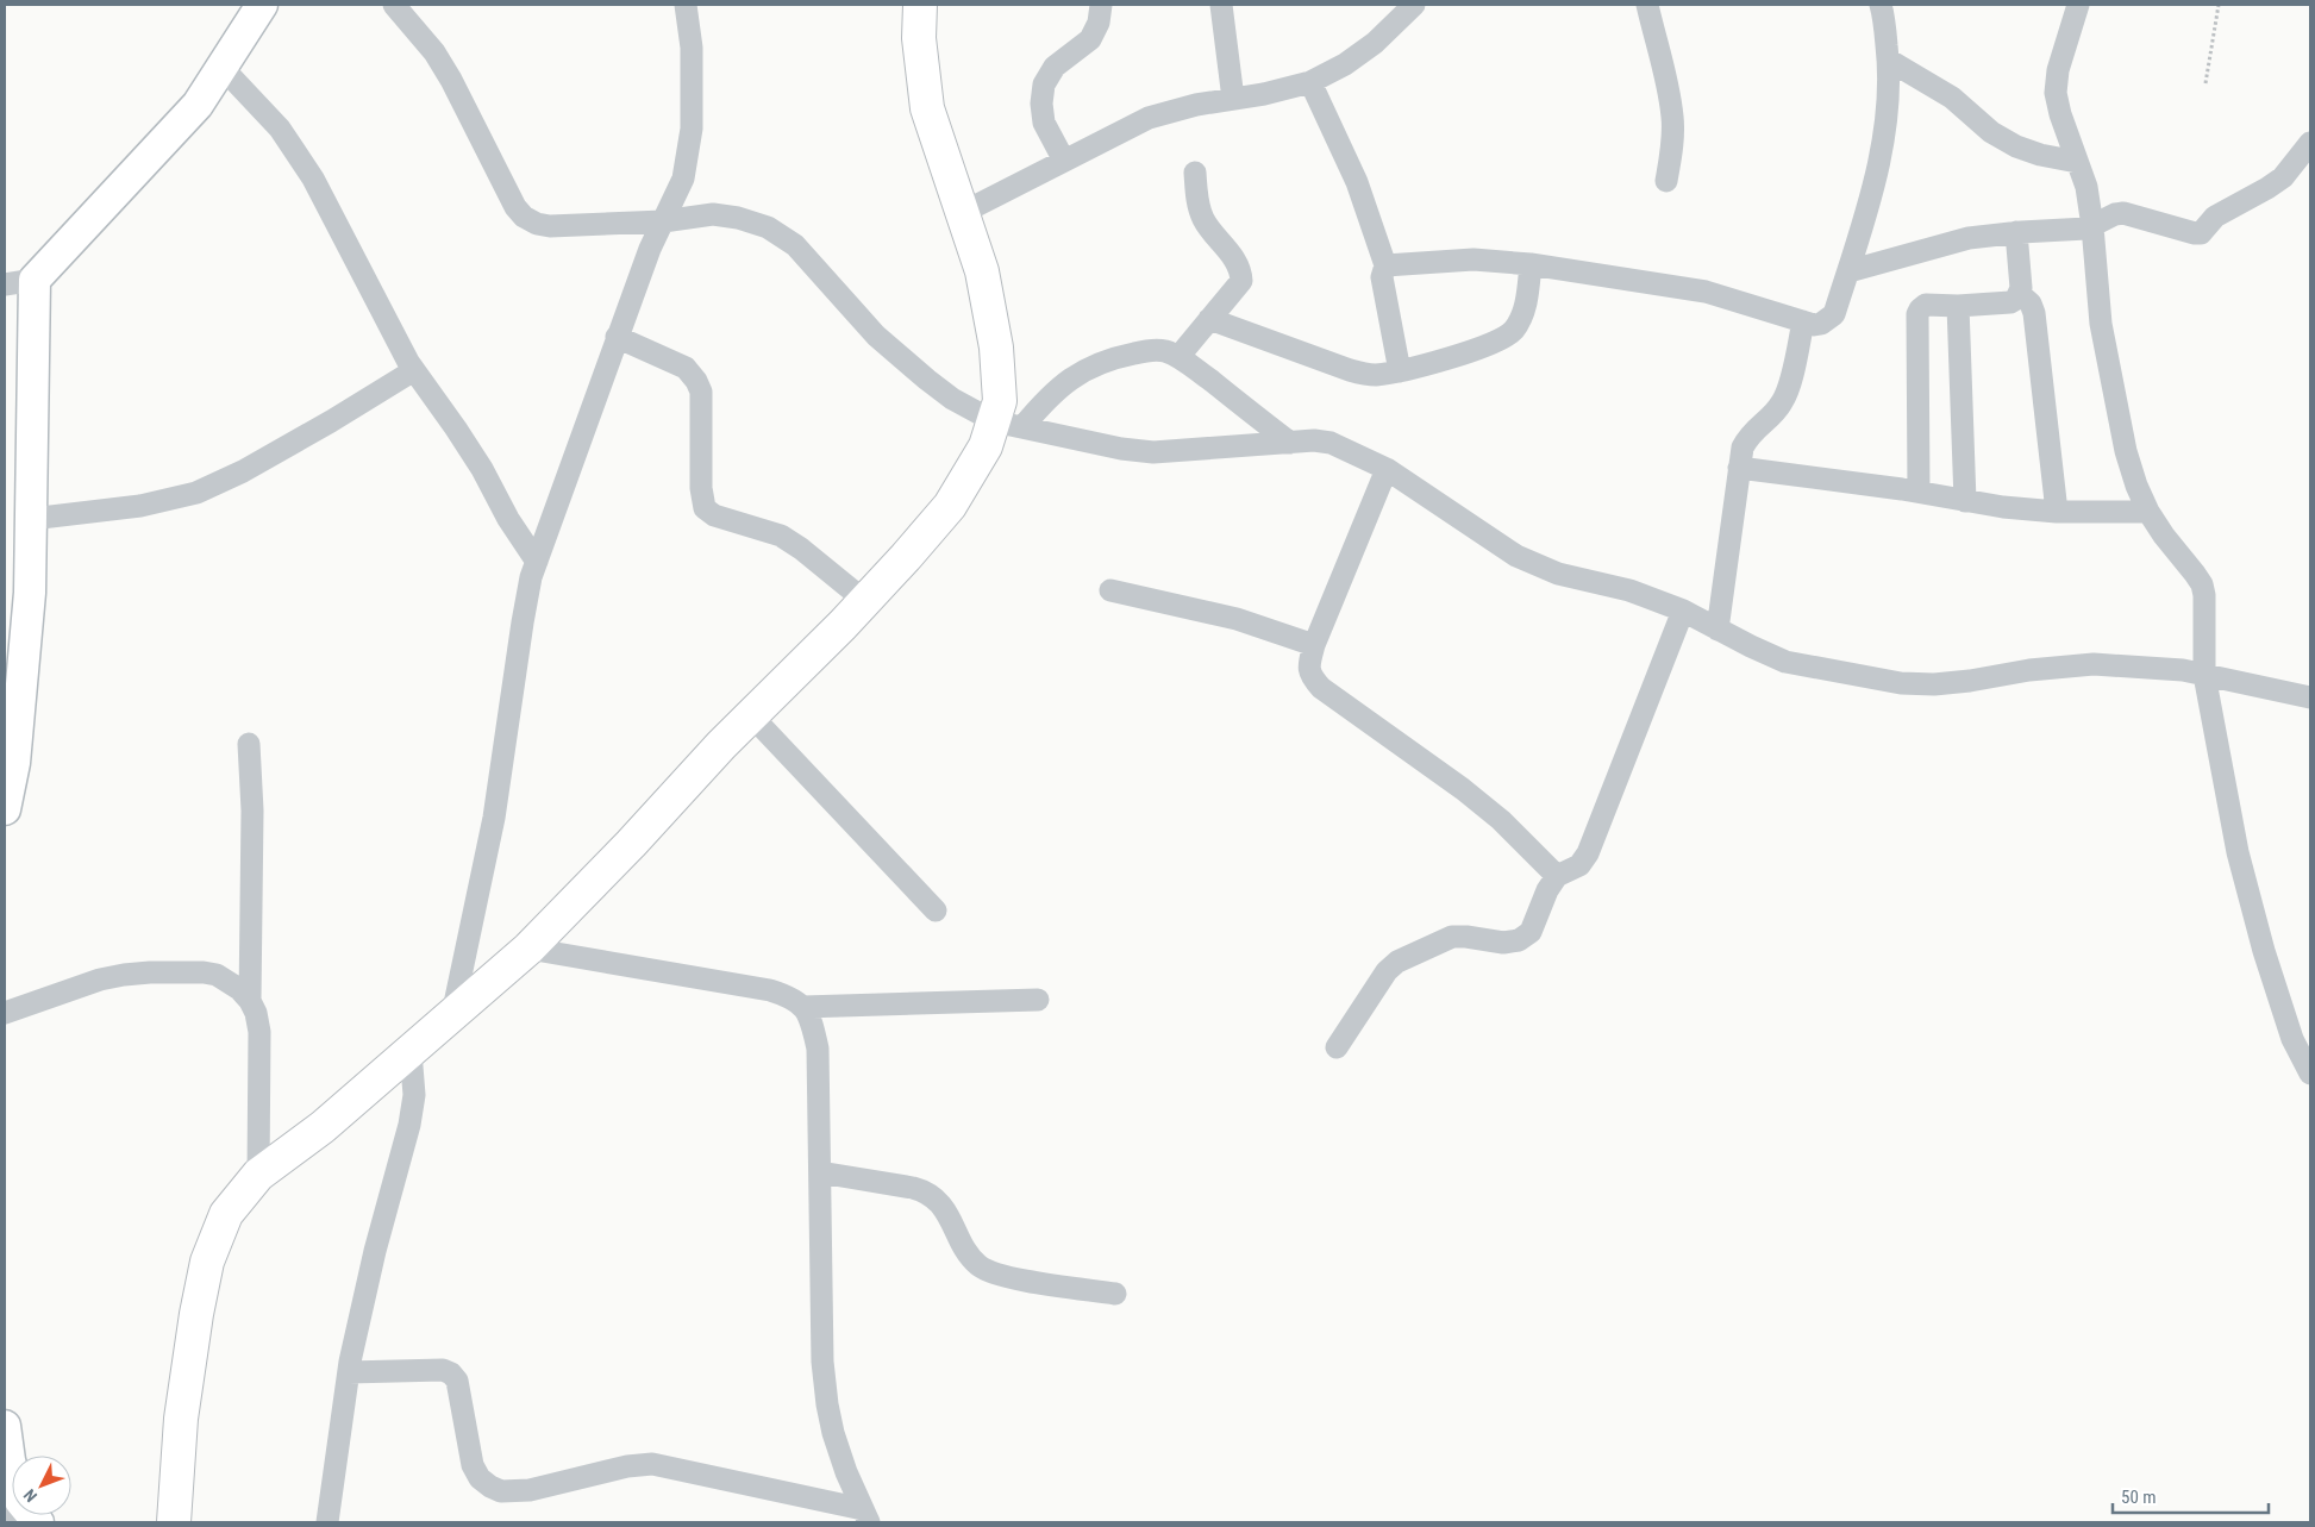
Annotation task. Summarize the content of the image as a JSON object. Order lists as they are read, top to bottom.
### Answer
{
  "scale_bar": "50 m",
  "north": "bottom left"
}
